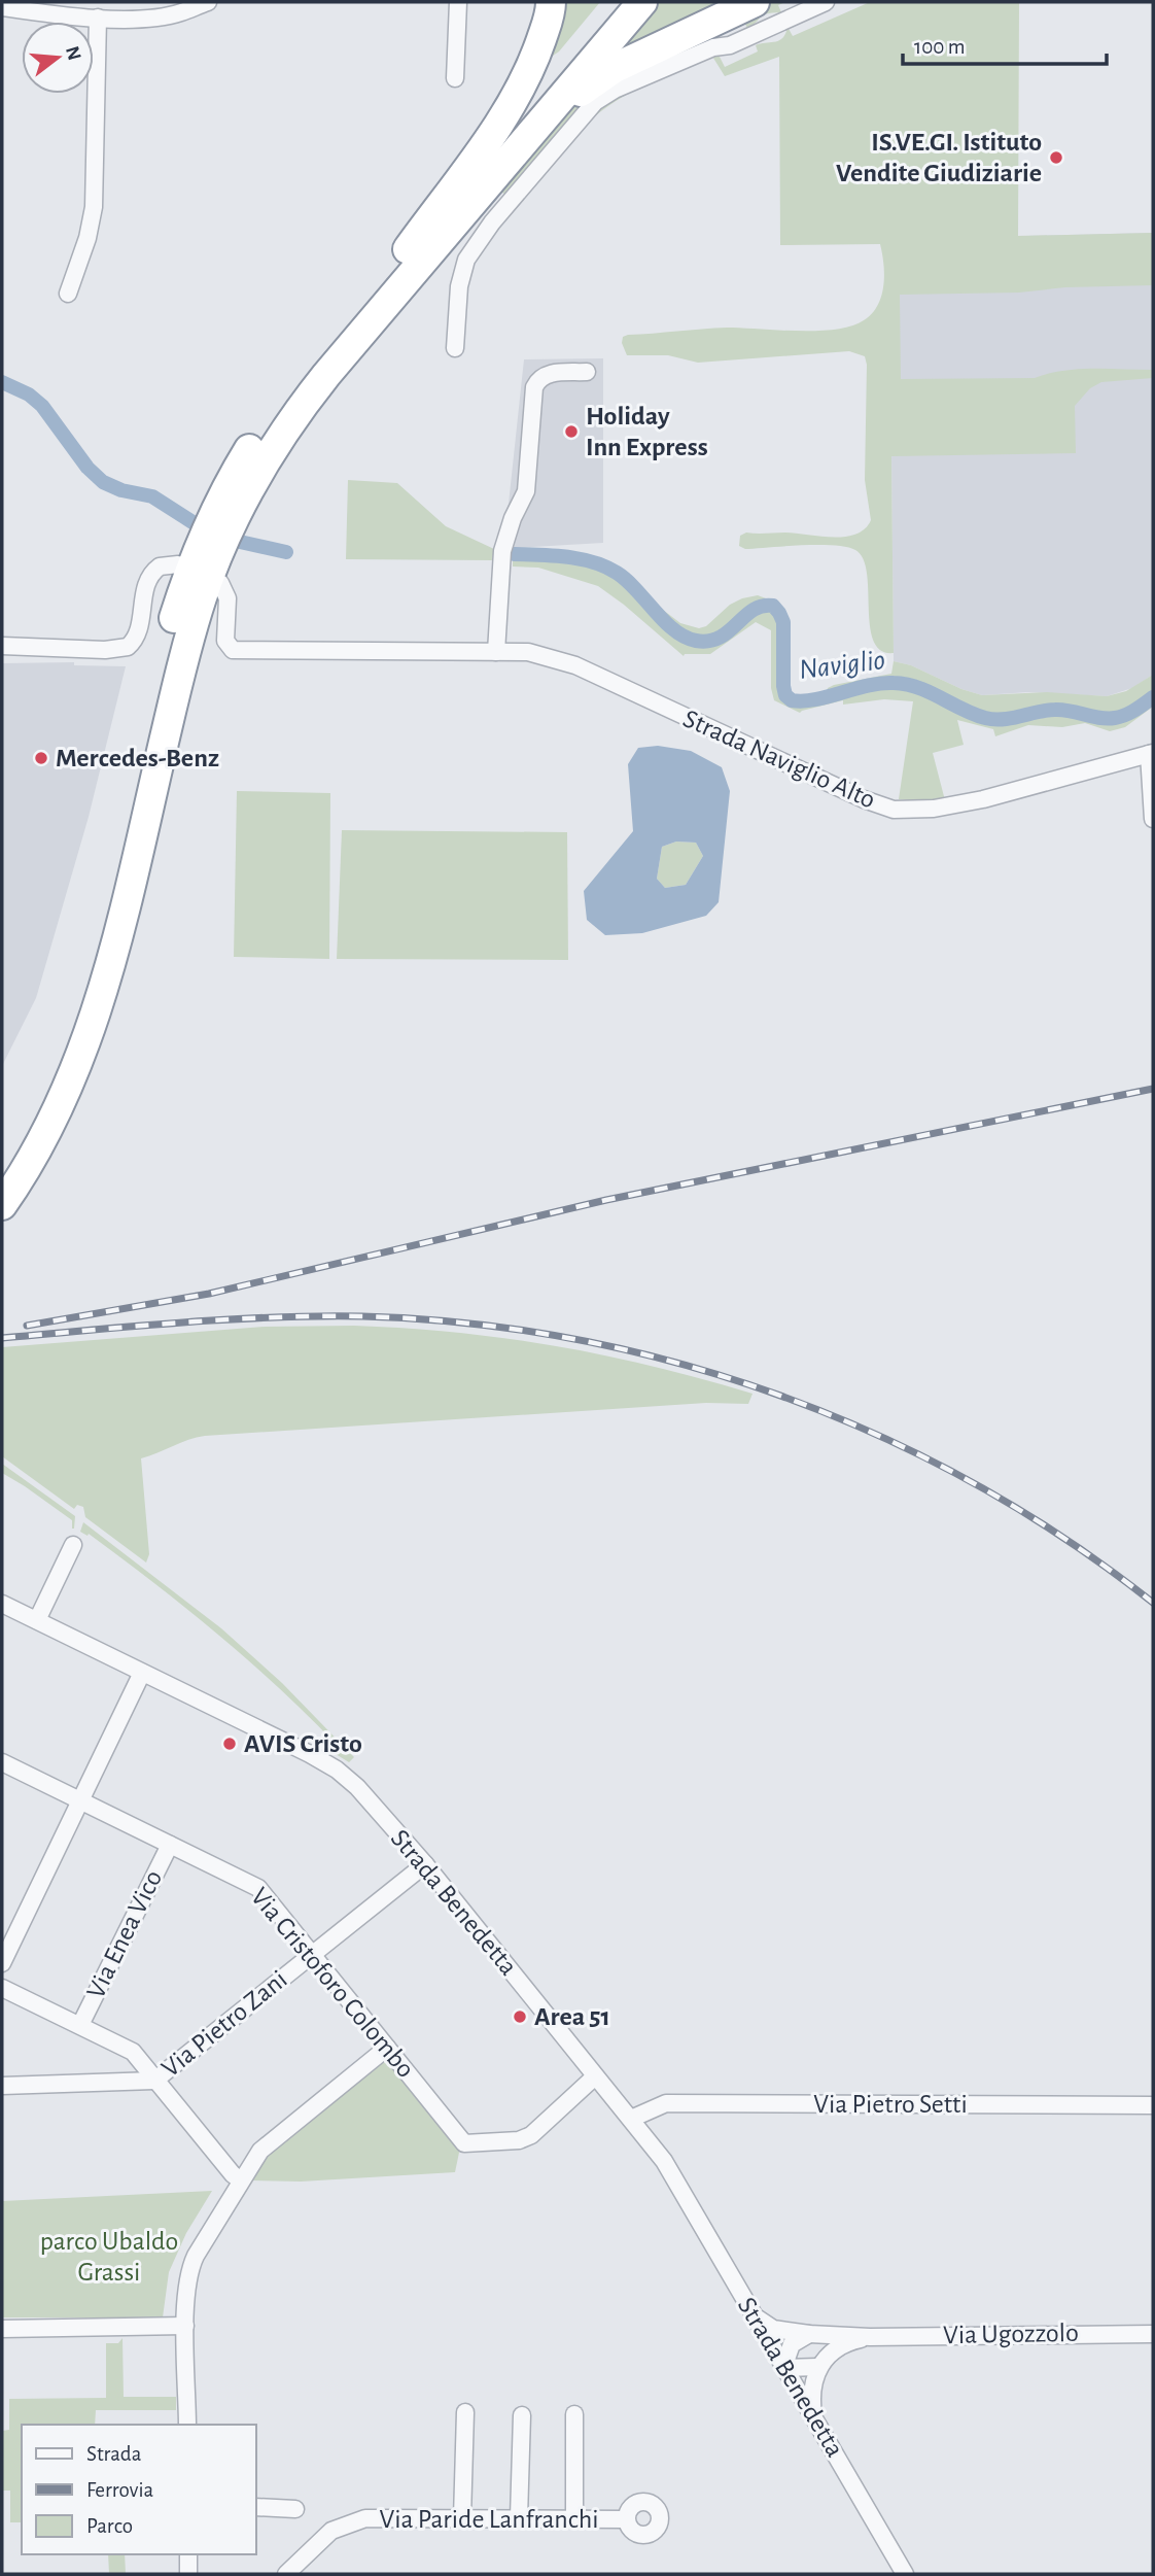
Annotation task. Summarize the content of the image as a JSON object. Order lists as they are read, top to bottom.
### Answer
{
  "streets": {
    "street": [
      "Strada Naviglio Alto",
      "Strada Benedetta",
      "Via Enea Vico",
      "Via Cristoforo Colombo",
      "Via Pietro Zani",
      "Via Pietro Setti",
      "Via Ugozzolo",
      "Via Paride Lanfranchi"
    ]
  },
  "crossings": [
    ["Strada Benedetta", "Via Cristoforo Colombo"],
    ["Strada Benedetta", "Via Pietro Zani"],
    ["Strada Benedetta", "Via Pietro Setti"],
    ["Strada Benedetta", "Via Ugozzolo"],
    ["Via Enea Vico", "Via Cristoforo Colombo"],
    ["Via Cristoforo Colombo", "Via Pietro Zani"]
  ],
  "water": ["Naviglio"],
  "parks": ["parco Ubaldo Grassi"],
  "places": [
    "IS.VE.GI. Istituto Vendite Giudiziarie",
    "Holiday Inn Express",
    "Mercedes-Benz",
    "AVIS Cristo",
    "Area 51"
  ],
  "legend": ["Strada", "Ferrovia", "Parco"],
  "scale_bar": "100 m",
  "north": "right"
}
